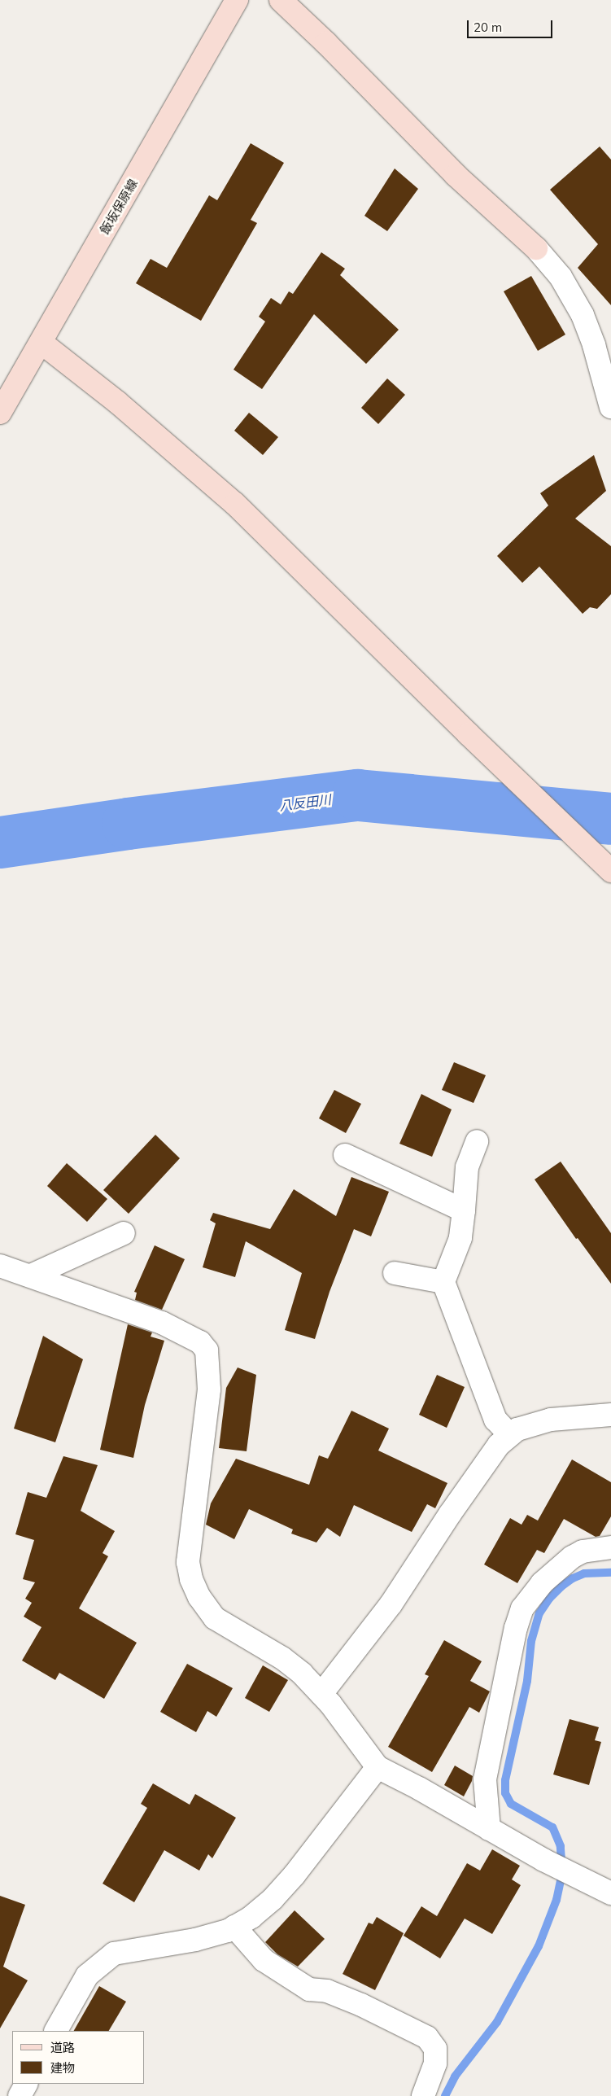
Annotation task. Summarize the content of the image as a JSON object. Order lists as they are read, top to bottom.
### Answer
{
  "streets": {
    "street": ["飯坂保原線"]
  },
  "water": ["八反田川"],
  "legend": ["道路", "建物"],
  "scale_bar": "20 m"
}
